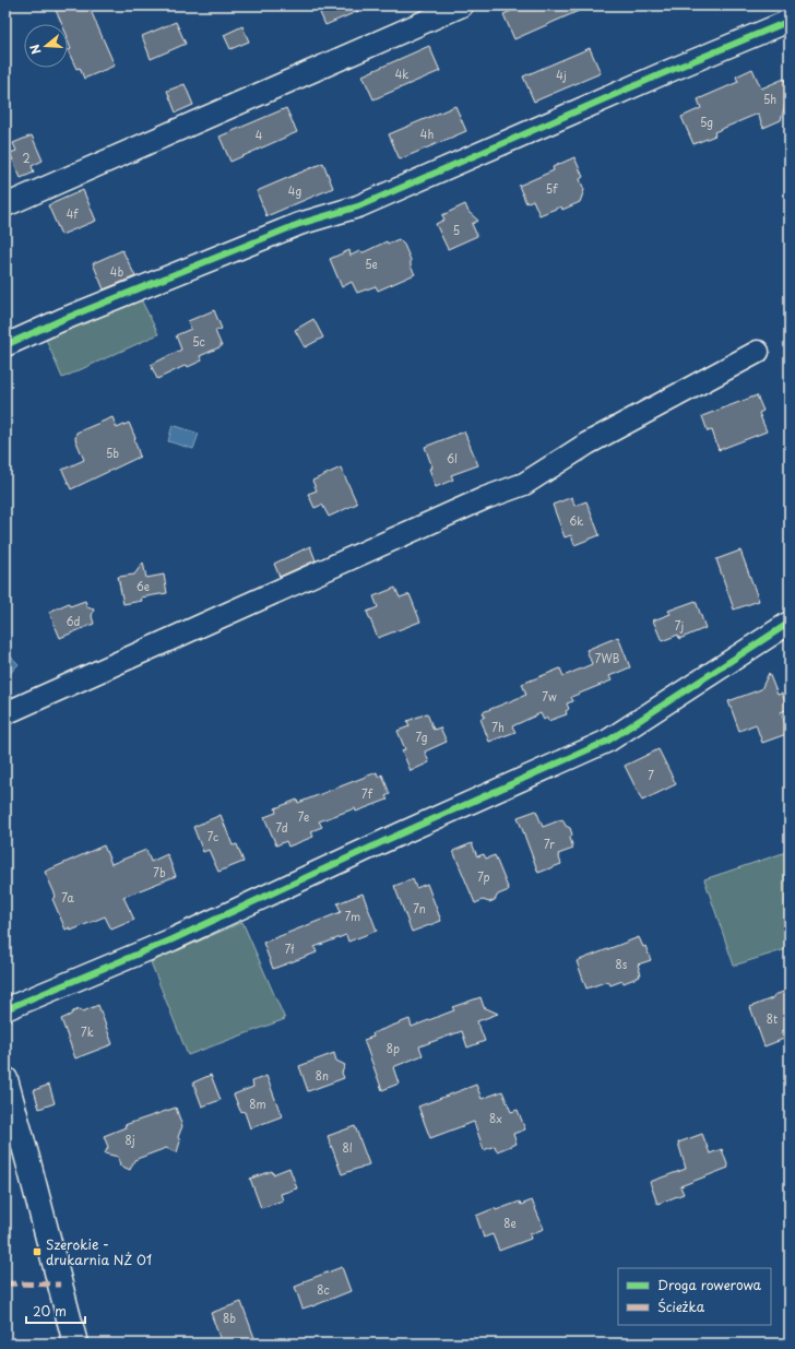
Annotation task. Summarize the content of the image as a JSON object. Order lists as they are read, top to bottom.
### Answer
{
  "places": {
    "transit": ["Szerokie - drukarnia NŻ 01"]
  },
  "house_numbers": [
    "4k",
    "4j",
    "5h",
    "5g",
    "4h",
    "4",
    "2",
    "5f",
    "4g",
    "4f",
    "5",
    "5e",
    "4b",
    "5c",
    "5b",
    "6l",
    "6k",
    "6e",
    "6d",
    "7j",
    "7WB",
    "7w",
    "7h",
    "7g",
    "7",
    "7f",
    "7e",
    "7d",
    "7c",
    "7r",
    "7b",
    "7p",
    "7a",
    "7n",
    "7m",
    "7ł",
    "8s",
    "8t",
    "7k",
    "8p",
    "8n",
    "8m",
    "8x",
    "8j",
    "8l",
    "8e",
    "8c",
    "8b"
  ],
  "legend": ["Droga rowerowa", "Ścieżka"],
  "scale_bar": "20 m",
  "north": "left"
}
